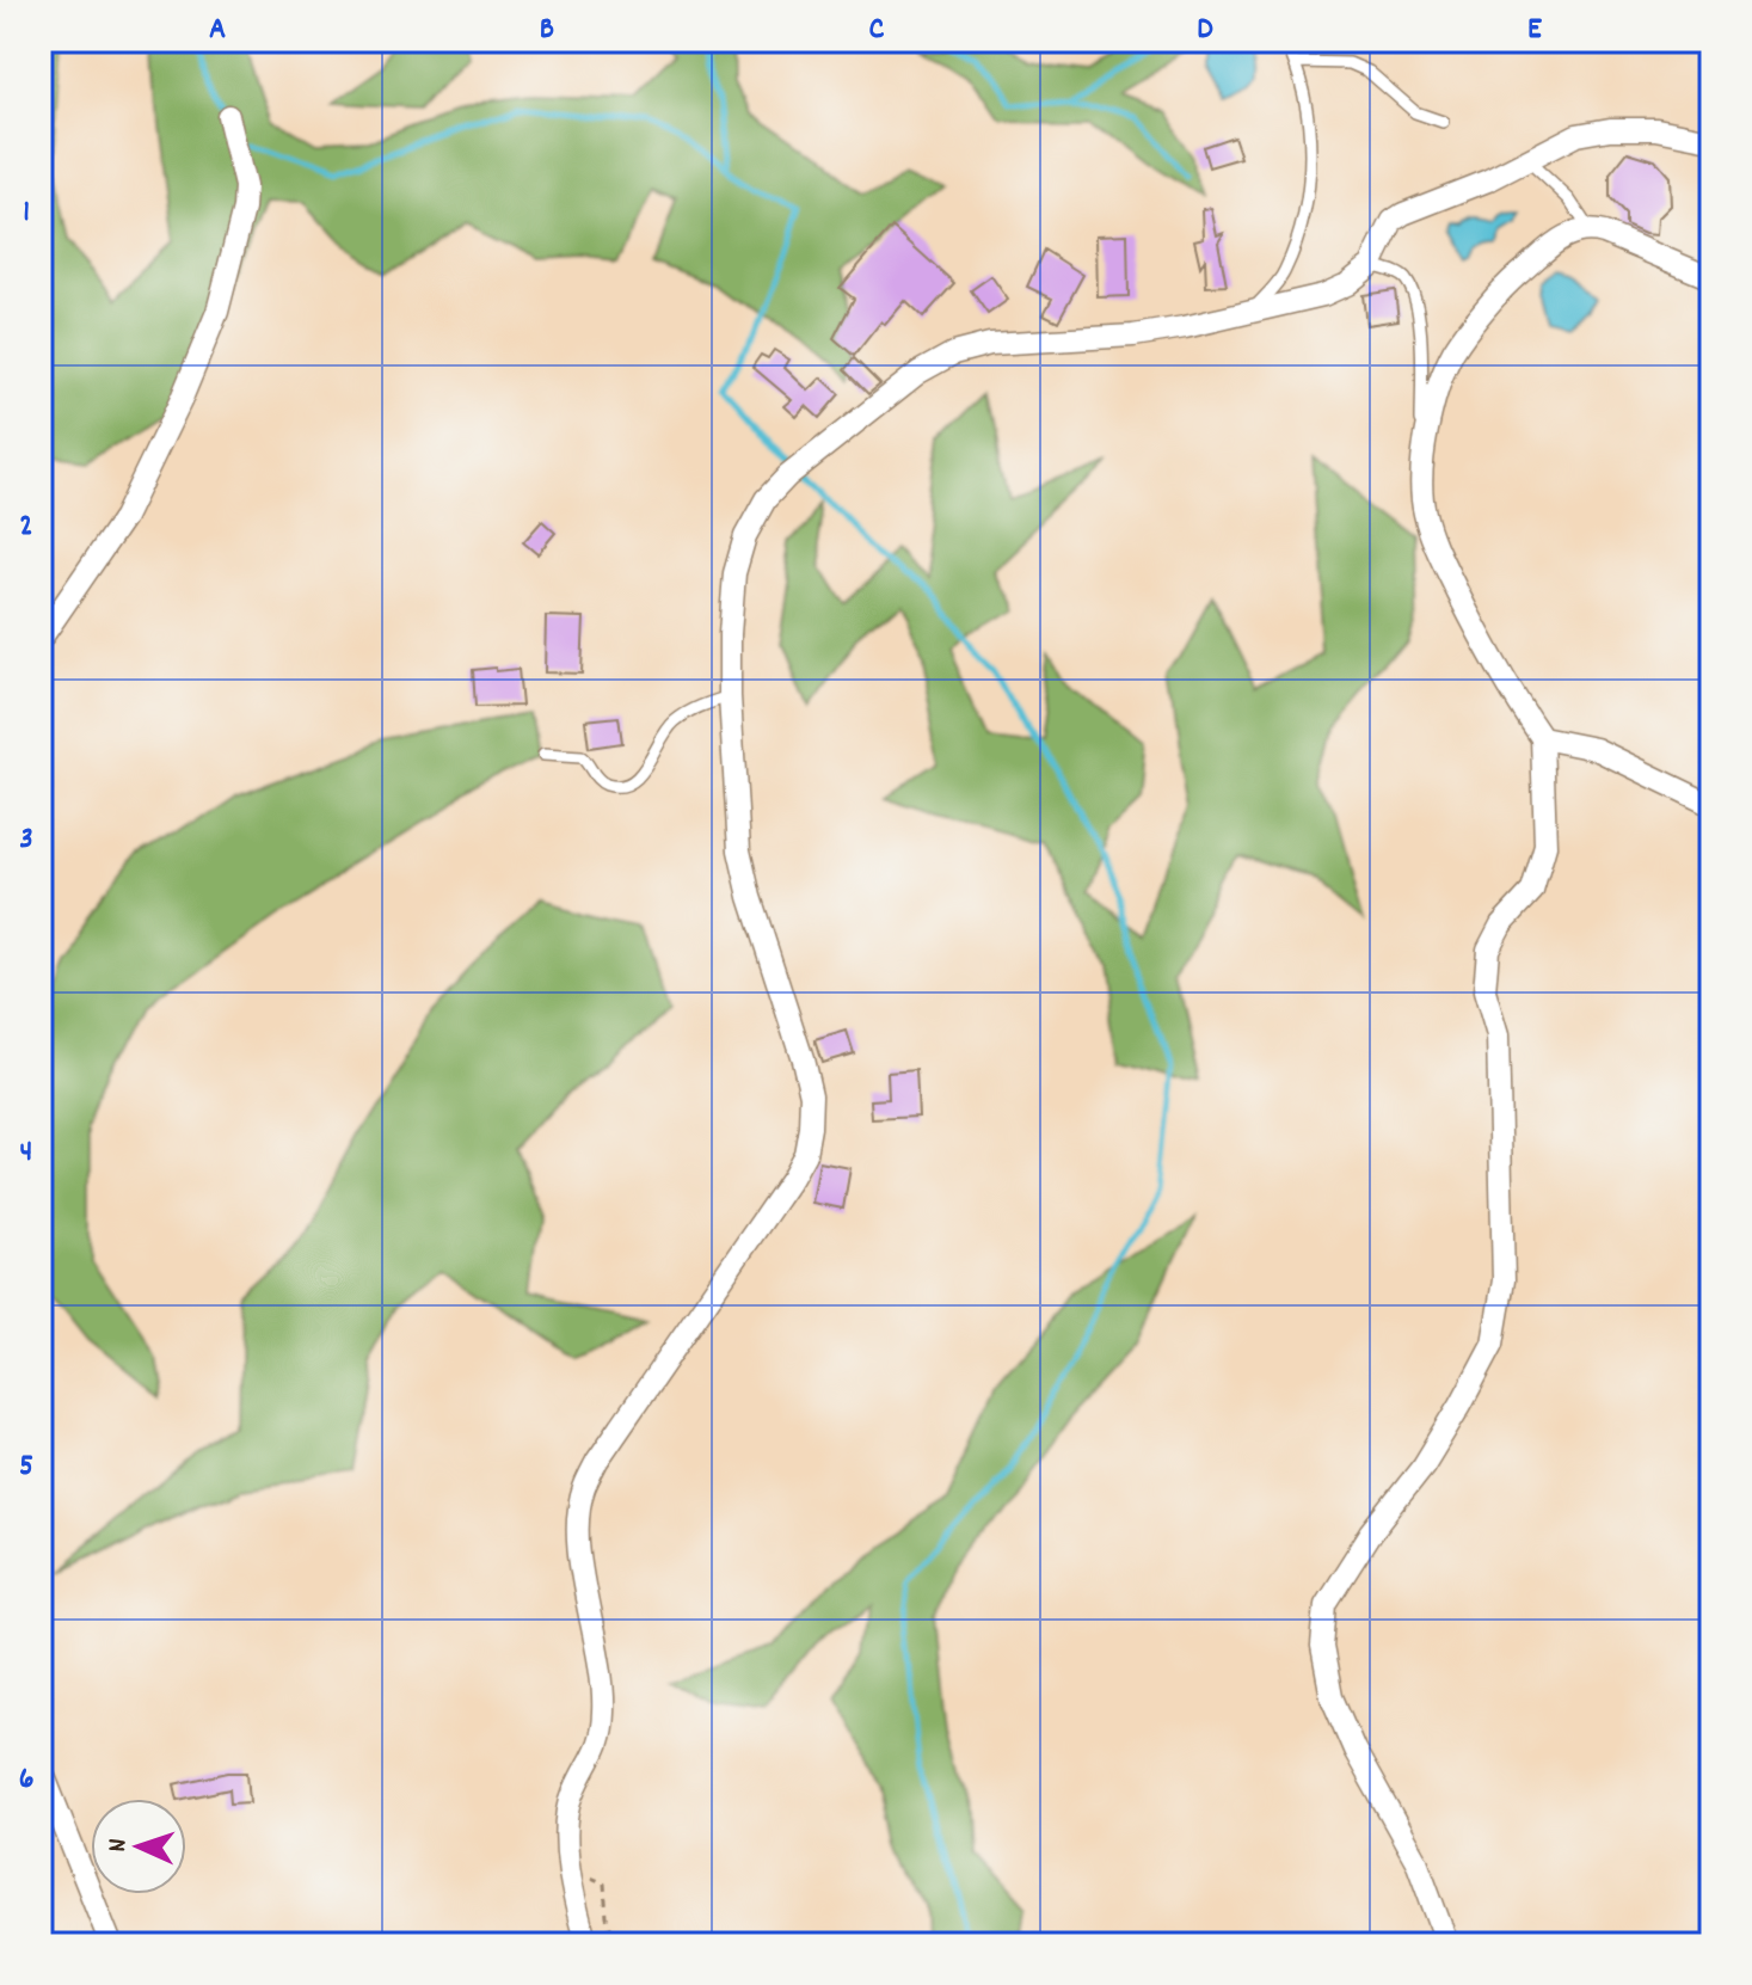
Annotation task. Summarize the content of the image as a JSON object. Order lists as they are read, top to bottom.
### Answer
{
  "north": "left",
  "grid": {
    "columns": [
      "A",
      "B",
      "C",
      "D",
      "E"
    ],
    "rows": [
      "1",
      "2",
      "3",
      "4",
      "5",
      "6"
    ]
  }
}
